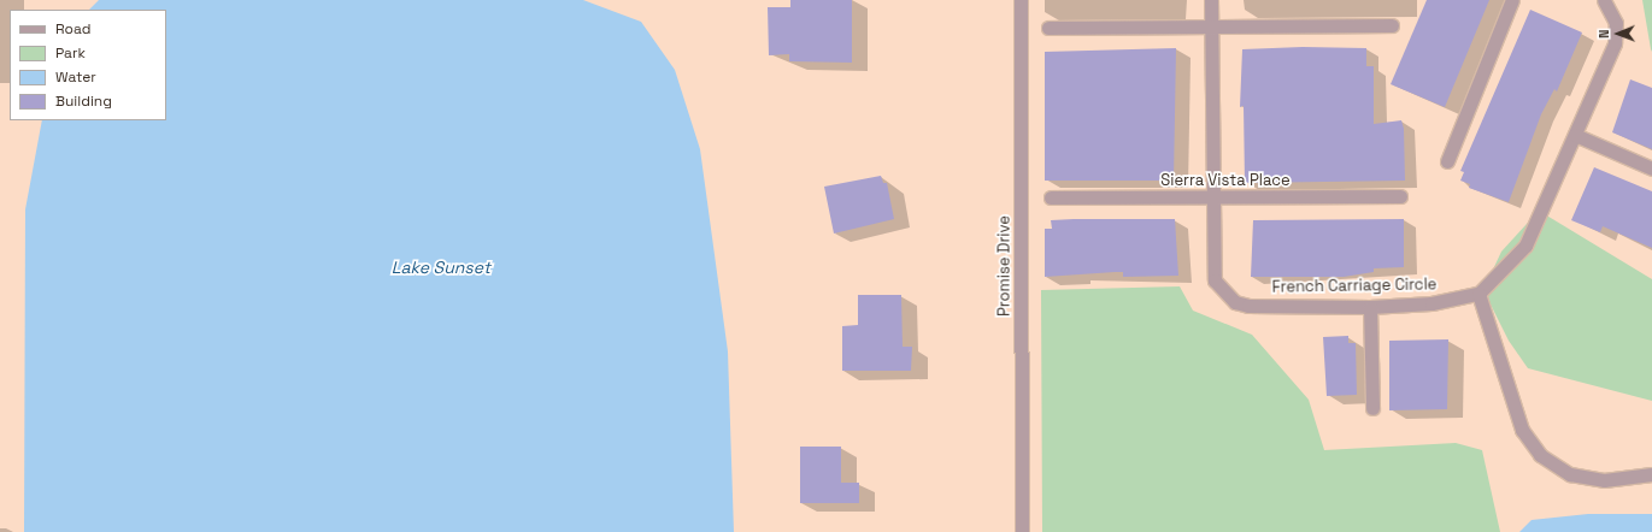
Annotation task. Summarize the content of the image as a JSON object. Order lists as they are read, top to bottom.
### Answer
{
  "streets": {
    "street": ["Sierra Vista Place", "Promise Drive", "French Carriage Circle"]
  },
  "crossings": [
    ["Sierra Vista Place", "French Carriage Circle"]
  ],
  "water": ["Lake Sunset"],
  "legend": [
    "Road",
    "Park",
    "Water",
    "Building"
  ],
  "north": "left"
}
